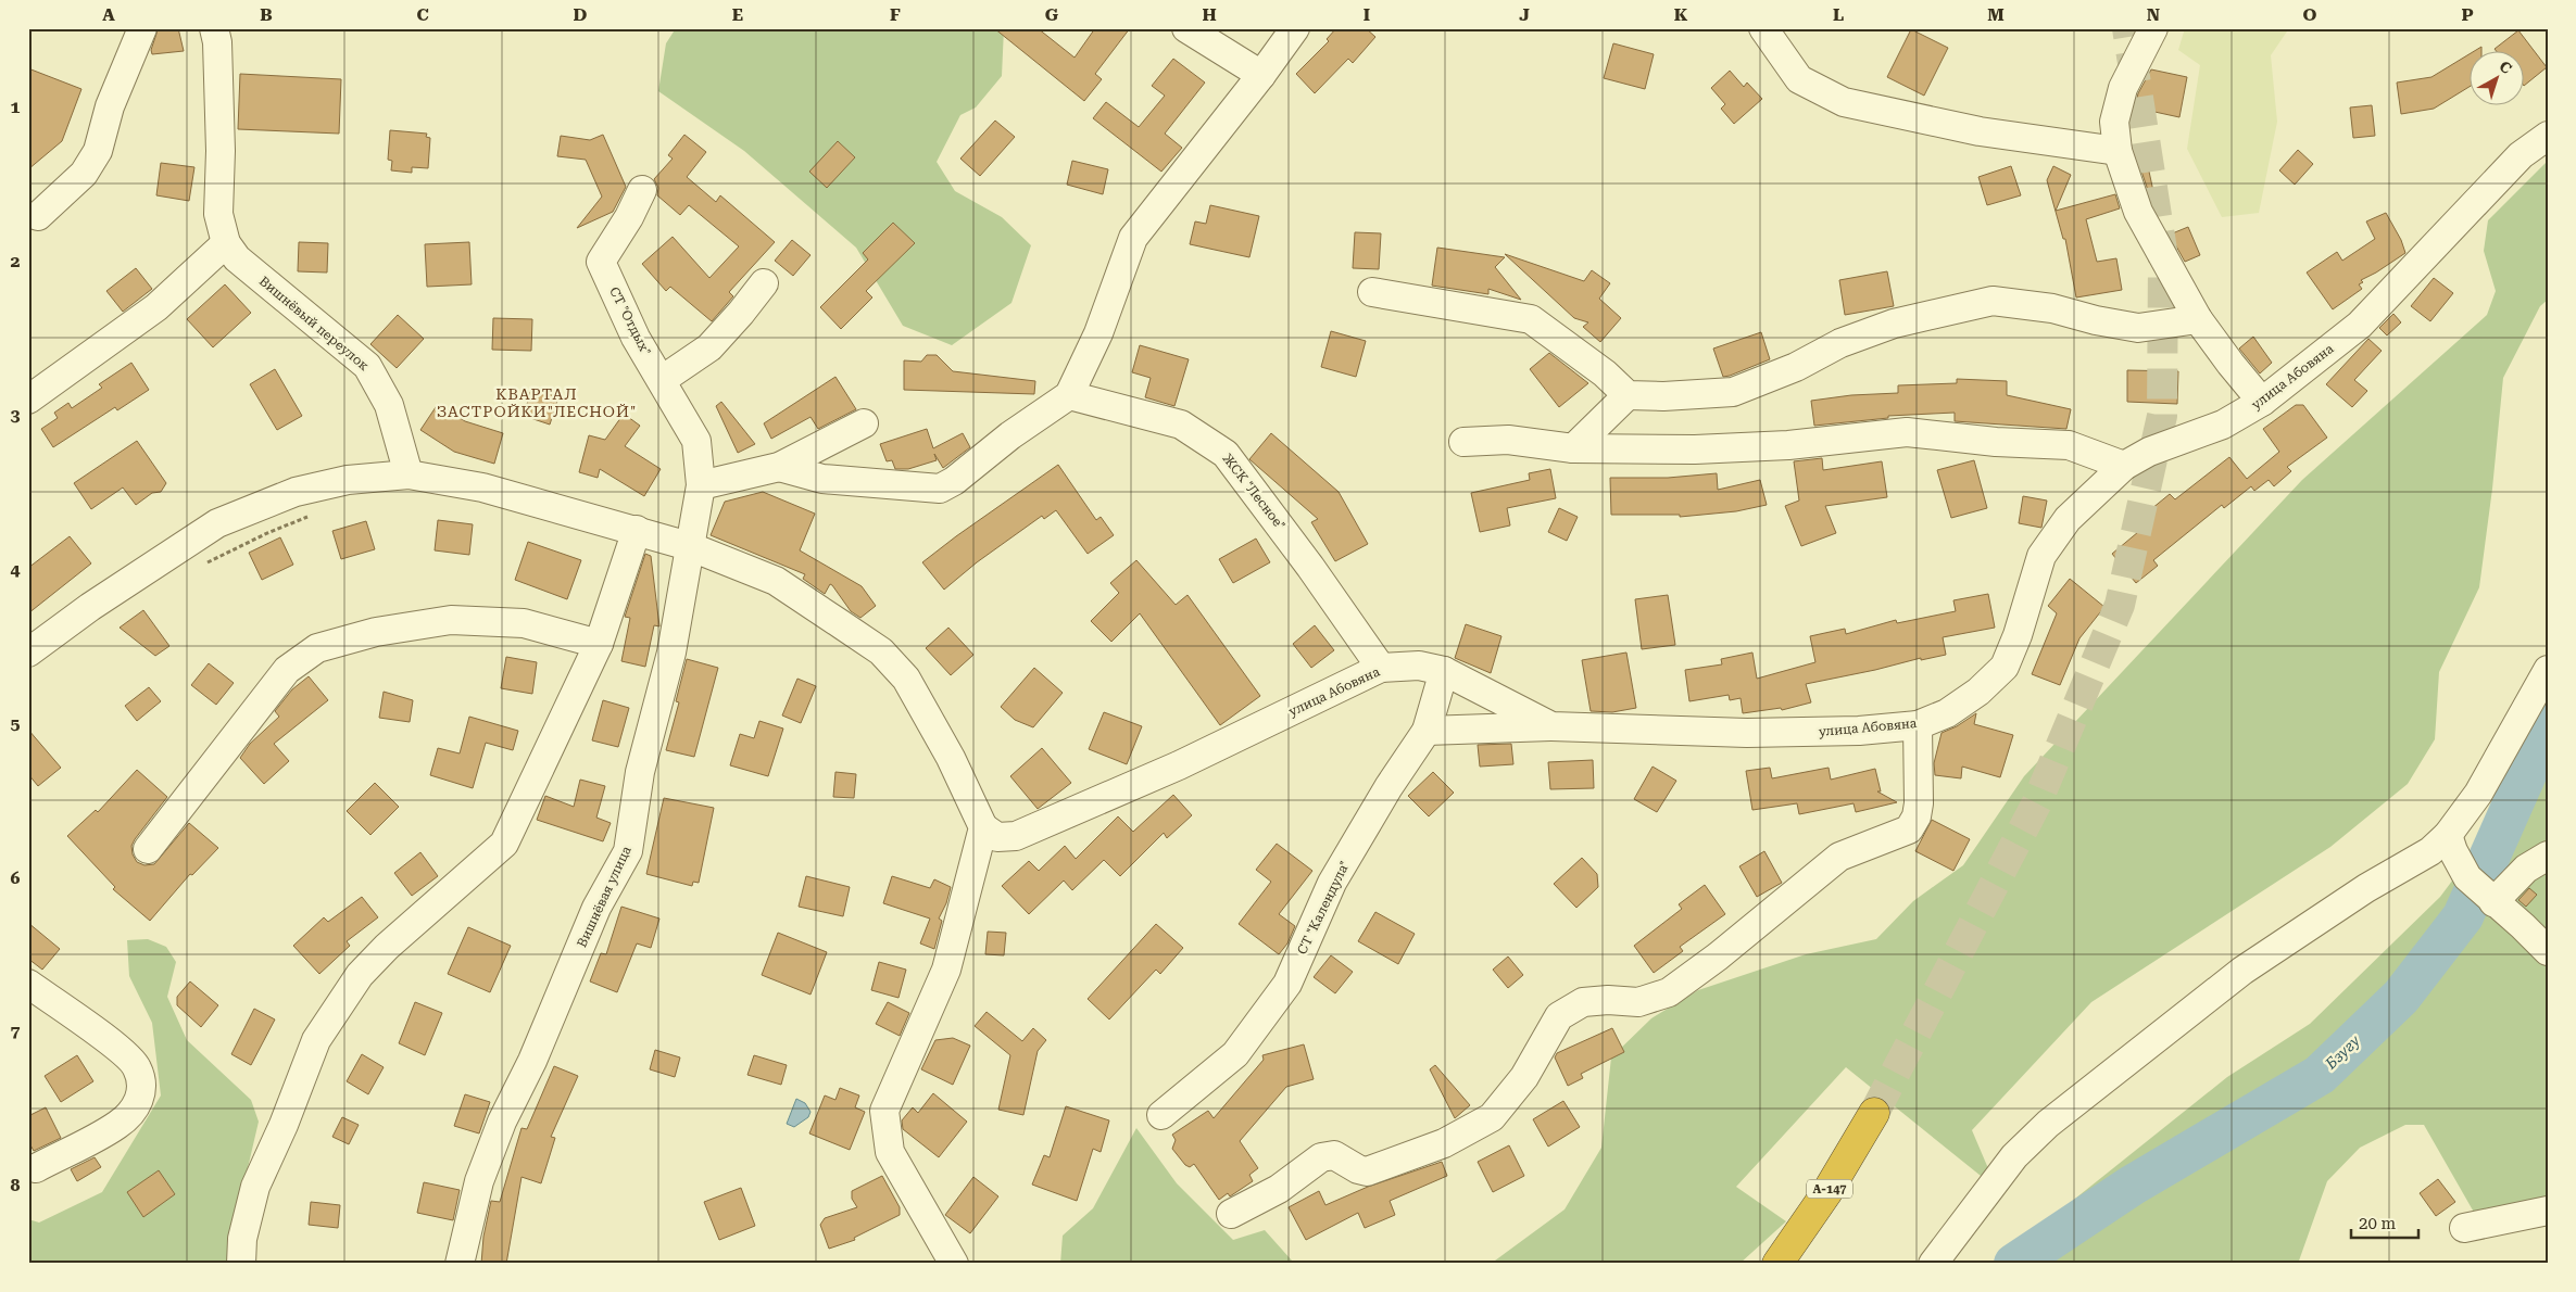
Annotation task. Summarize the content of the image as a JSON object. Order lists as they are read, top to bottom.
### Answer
{
  "streets": {
    "highway": ["А-147"],
    "street": [
      "СТ \"Отдых\"",
      "Вишнёвый переулок",
      "улица Абовяна",
      "ЖСК \"Лесное\"",
      "Вишнёвая улица",
      "СТ \"Календула\""
    ]
  },
  "crossings": [
    ["СТ \"Отдых\"", "Вишнёвая улица"],
    ["улица Абовяна", "ЖСК \"Лесное\""],
    ["улица Абовяна", "СТ \"Календула\""]
  ],
  "districts": ["КВАРТАЛ ЗАСТРОЙКИ\"ЛЕСНОЙ\""],
  "water": ["Бзугу"],
  "scale_bar": "20 m",
  "north": "top right",
  "grid": {
    "columns": [
      "A",
      "B",
      "C",
      "D",
      "E",
      "F",
      "G",
      "H",
      "I",
      "J",
      "K",
      "L",
      "M",
      "N",
      "O",
      "P"
    ],
    "rows": [
      "1",
      "2",
      "3",
      "4",
      "5",
      "6",
      "7",
      "8"
    ]
  }
}
